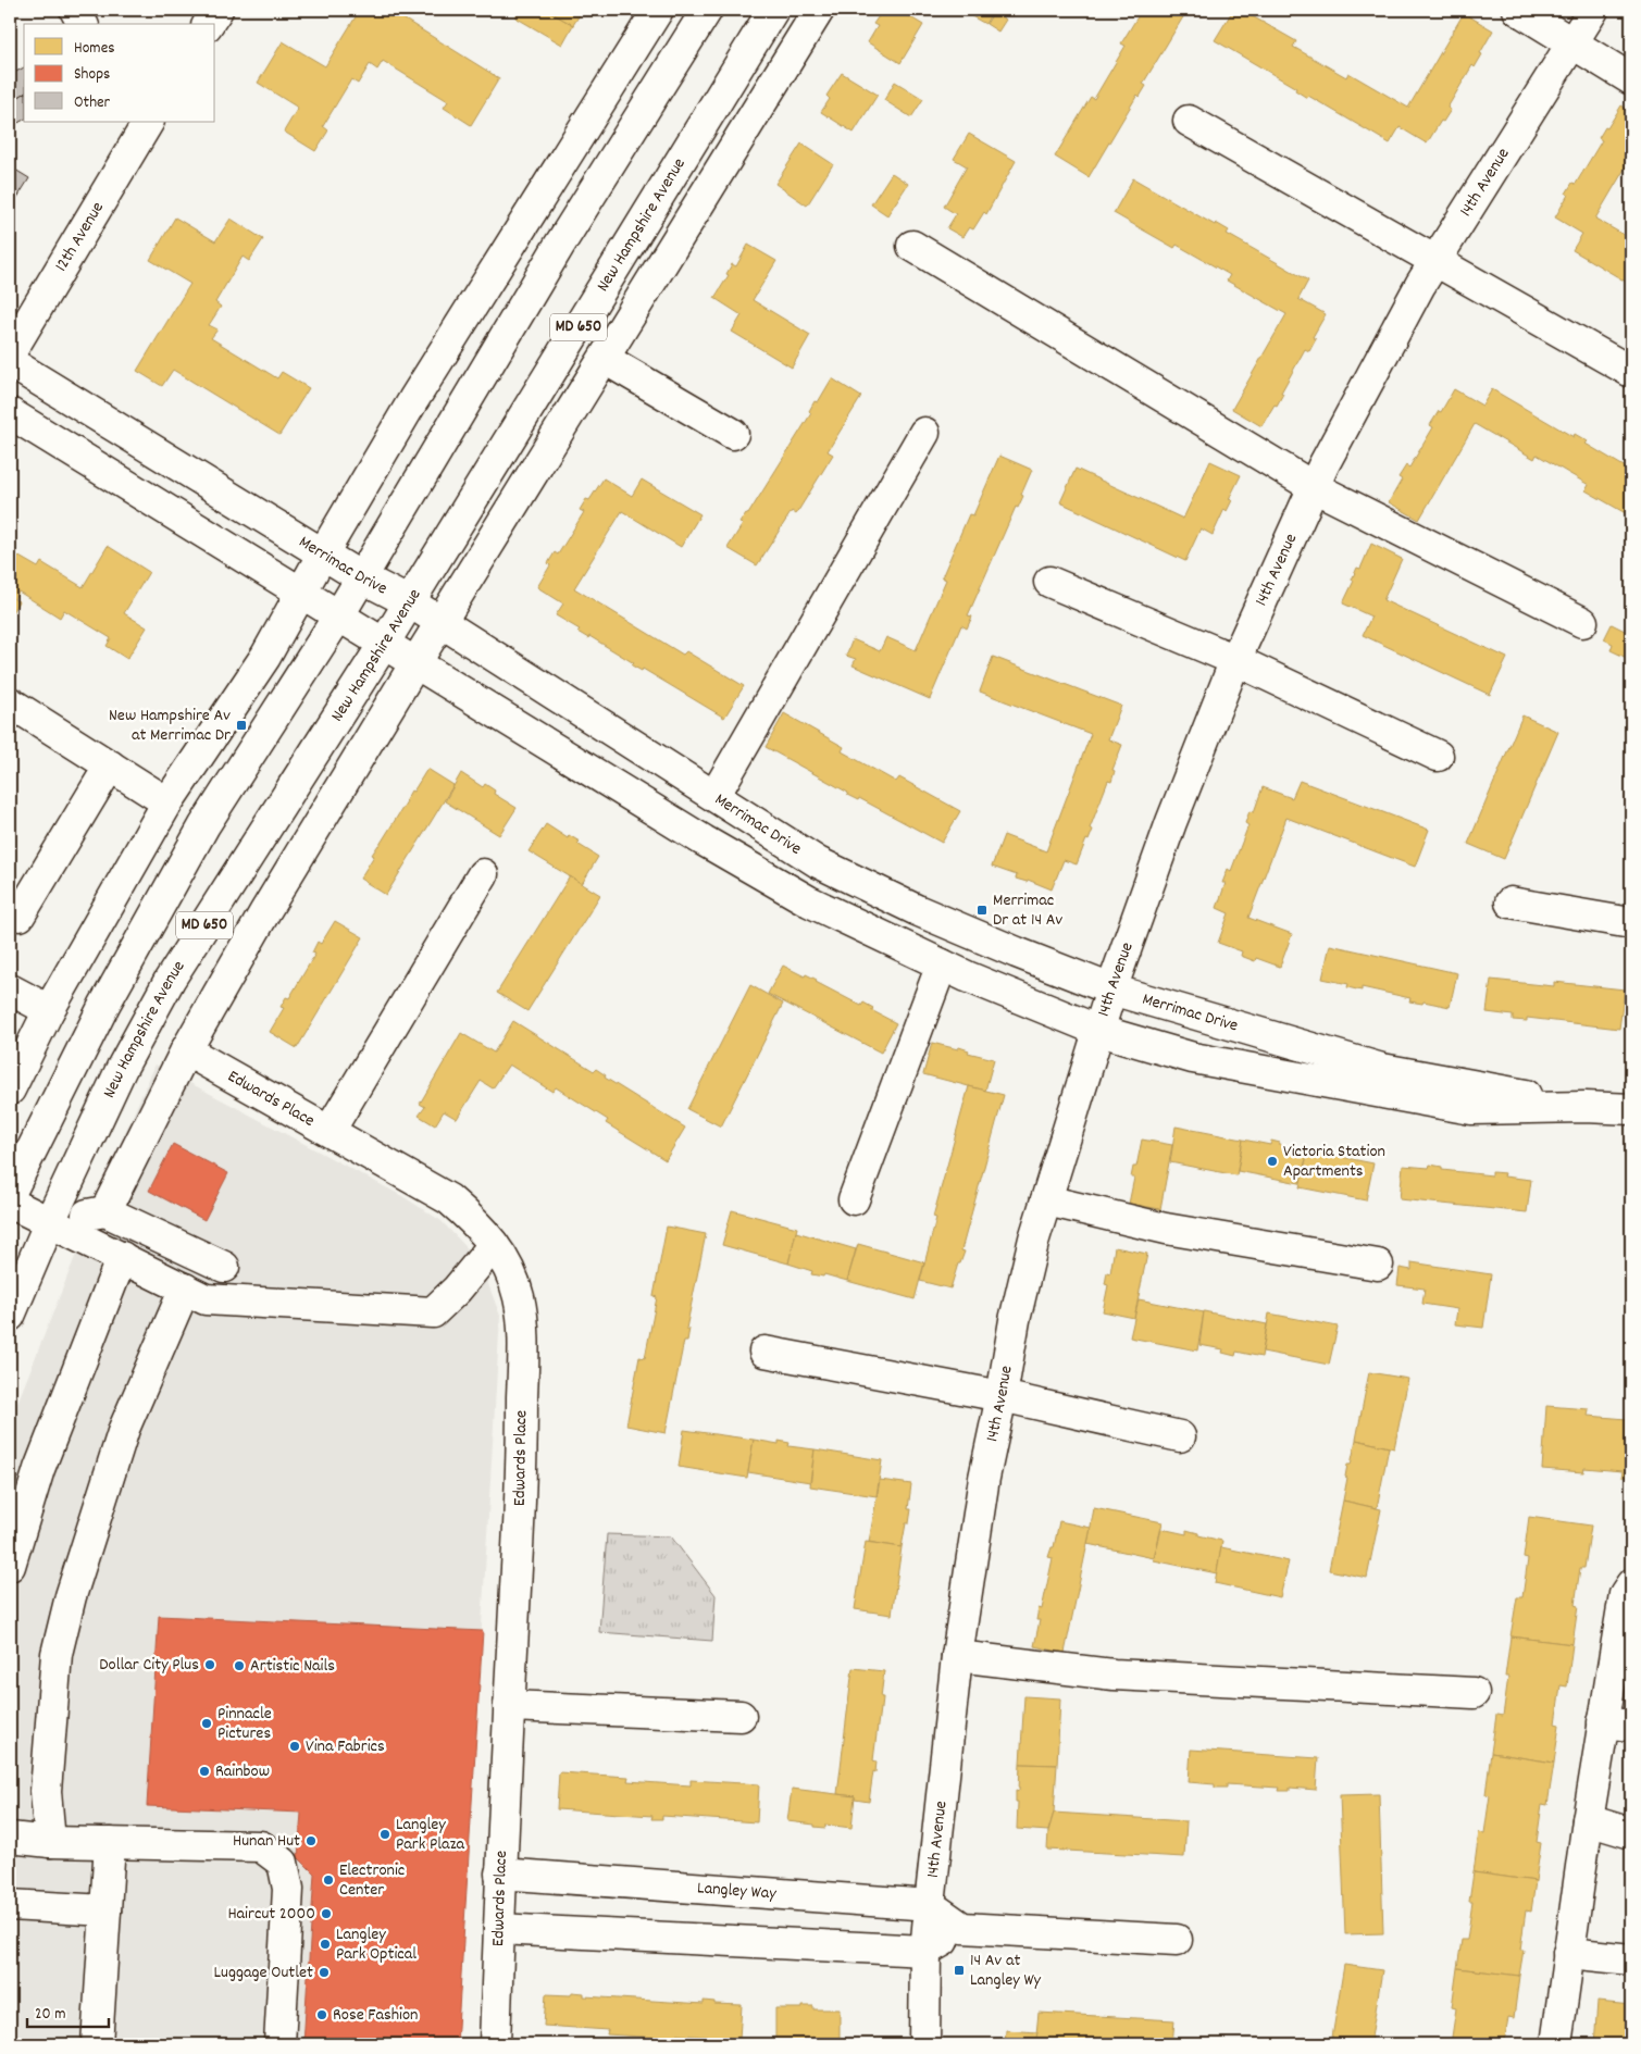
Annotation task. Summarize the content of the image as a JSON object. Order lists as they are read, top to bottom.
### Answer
{
  "streets": {
    "street": [
      "14th Avenue",
      "New Hampshire Avenue",
      "12th Avenue",
      "MD 650",
      "Merrimac Drive",
      "Edwards Place",
      "Langley Way"
    ]
  },
  "crossings": [
    ["14th Avenue", "Merrimac Drive"],
    ["14th Avenue", "Langley Way"],
    ["New Hampshire Avenue", "Merrimac Drive"],
    ["MD 650", "Merrimac Drive"],
    ["Edwards Place", "Langley Way"]
  ],
  "places": {
    "transit": ["New Hampshire Av at Merrimac Dr", "Merrimac Dr at 14 Av", "14 Av at Langley Wy"],
    "other": [
      "Victoria Station Apartments",
      "Dollar City Plus",
      "Artistic Nails",
      "Pinnacle Pictures",
      "Vina Fabrics",
      "Rainbow",
      "Langley Park Plaza",
      "Hunan Hut",
      "Electronic Center",
      "Haircut 2000",
      "Langley Park Optical",
      "Luggage Outlet",
      "Rose Fashion"
    ]
  },
  "legend": ["Homes", "Shops", "Other"],
  "scale_bar": "20 m"
}
